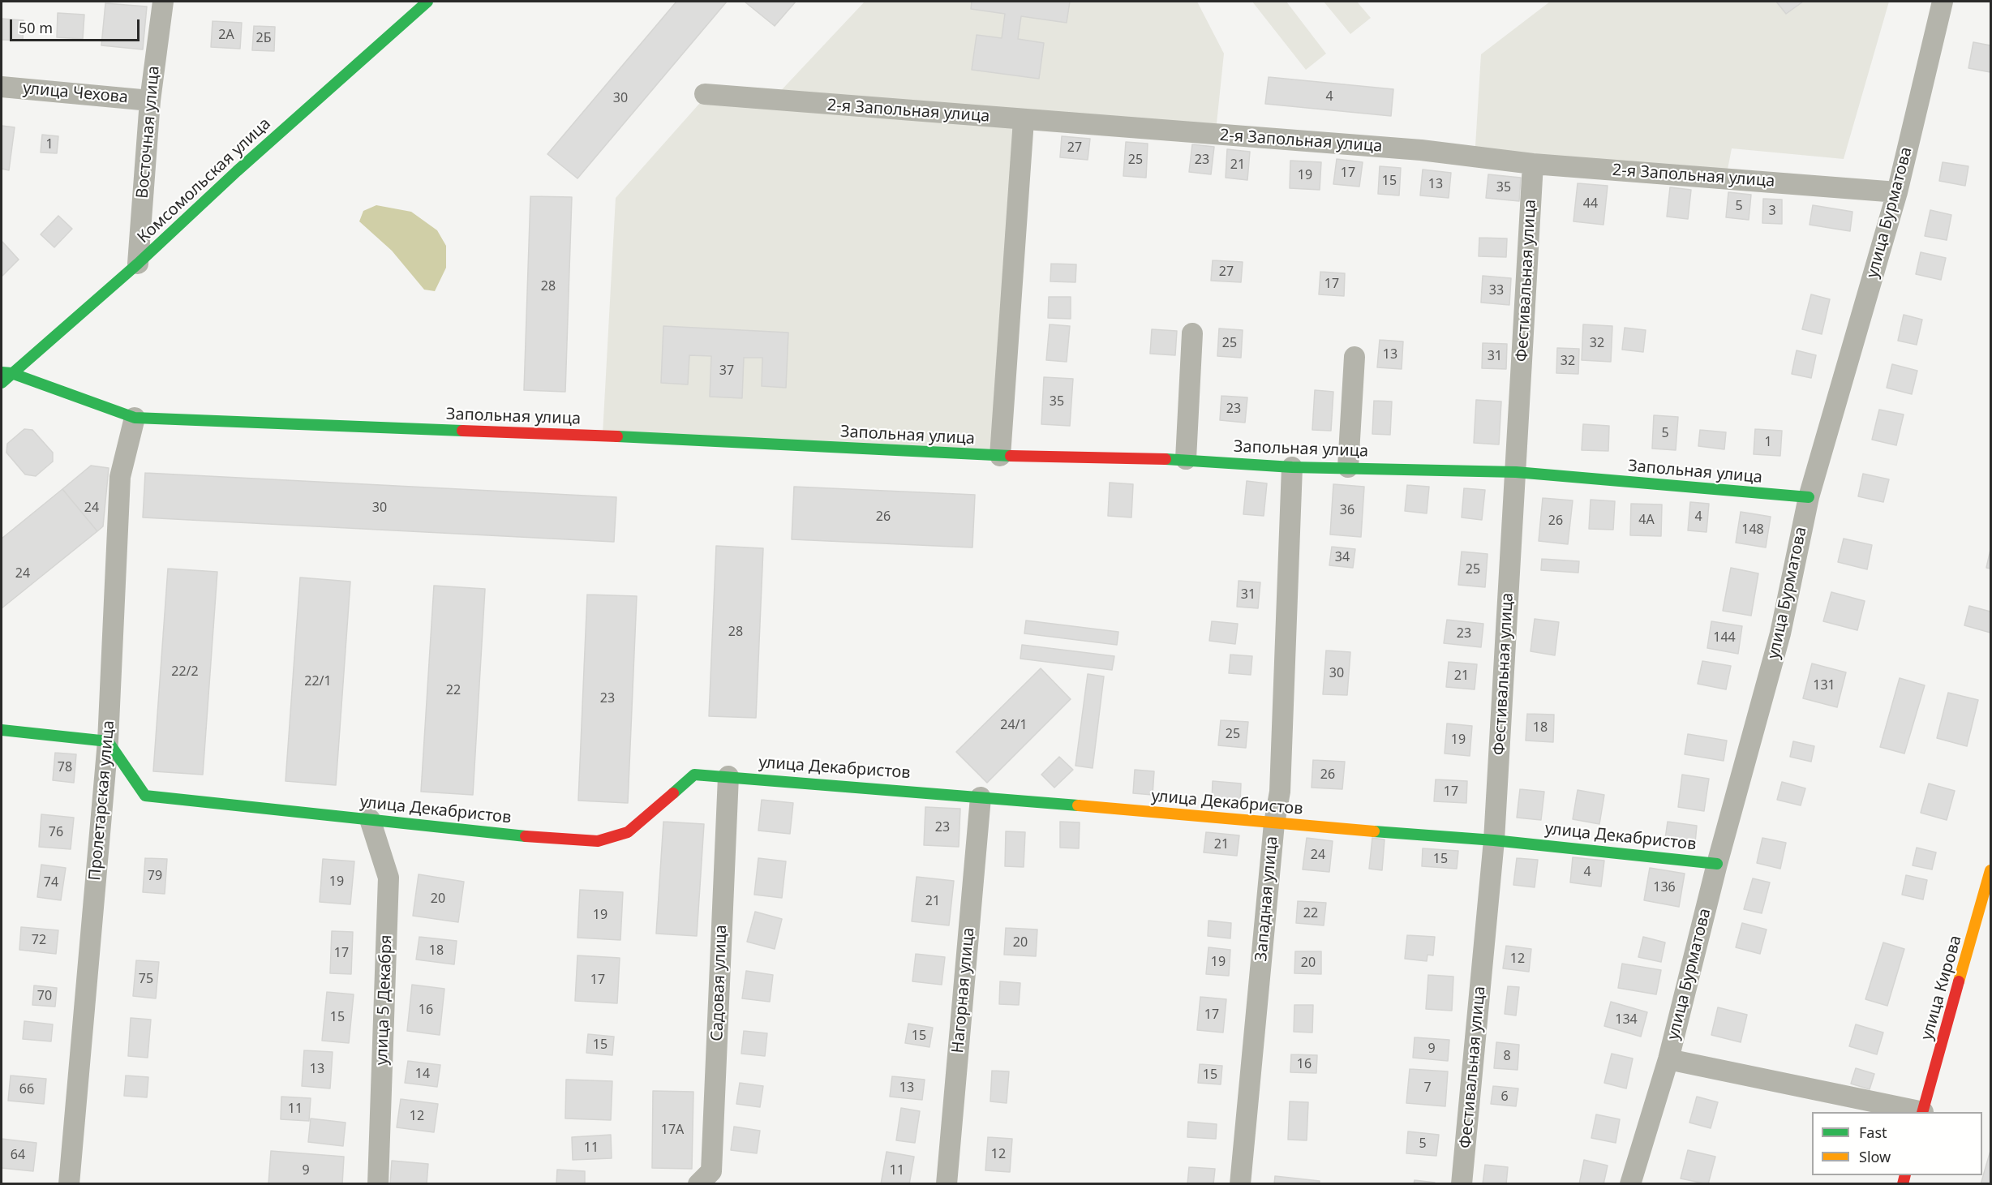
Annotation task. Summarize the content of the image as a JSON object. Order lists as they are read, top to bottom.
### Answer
{
  "streets": {
    "street": [
      "улица Чехова",
      "2-я Запольная улица",
      "Восточная улица",
      "Комсомольская улица",
      "улица Бурматова",
      "Фестивальная улица",
      "Запольная улица",
      "улица Декабристов",
      "Пролетарская улица",
      "Западная улица",
      "Садовая улица",
      "улица Кирова",
      "Нагорная улица",
      "улица 5 Декабря"
    ]
  },
  "crossings": [
    ["улица Чехова", "Восточная улица"],
    ["2-я Запольная улица", "улица Бурматова"],
    ["2-я Запольная улица", "Фестивальная улица"],
    ["Восточная улица", "Комсомольская улица"],
    ["Комсомольская улица", "Запольная улица"],
    ["улица Бурматова", "Запольная улица"],
    ["улица Бурматова", "улица Декабристов"],
    ["Фестивальная улица", "Запольная улица"],
    ["Фестивальная улица", "улица Декабристов"],
    ["Запольная улица", "Пролетарская улица"],
    ["Запольная улица", "Западная улица"],
    ["улица Декабристов", "Пролетарская улица"],
    ["улица Декабристов", "Западная улица"],
    ["улица Декабристов", "Садовая улица"],
    ["улица Декабристов", "Нагорная улица"],
    ["улица Декабристов", "улица 5 Декабря"]
  ],
  "house_numbers": [
    "2А",
    "2Б",
    "4",
    "30",
    "1",
    "27",
    "25",
    "23",
    "21",
    "17",
    "19",
    "15",
    "13",
    "35",
    "44",
    "5",
    "3",
    "27",
    "17",
    "28",
    "33",
    "25",
    "32",
    "13",
    "31",
    "32",
    "37",
    "35",
    "23",
    "5",
    "1",
    "24",
    "30",
    "36",
    "26",
    "4",
    "4А",
    "26",
    "148",
    "34",
    "25",
    "24",
    "31",
    "28",
    "23",
    "144",
    "22/2",
    "30",
    "21",
    "22/1",
    "131",
    "22",
    "23",
    "24/1",
    "18",
    "25",
    "19",
    "78",
    "26",
    "17",
    "23",
    "76",
    "21",
    "24",
    "15",
    "4",
    "79",
    "19",
    "74",
    "136",
    "20",
    "21",
    "22",
    "19",
    "72",
    "20",
    "18",
    "17",
    "12",
    "19",
    "20",
    "75",
    "17",
    "70",
    "16",
    "17",
    "15",
    "134",
    "15",
    "15",
    "9",
    "8",
    "16",
    "13",
    "14",
    "15",
    "13",
    "7",
    "66",
    "6",
    "11",
    "12",
    "17А",
    "5",
    "11",
    "12",
    "64",
    "9",
    "11"
  ],
  "legend": ["Fast", "Slow"],
  "scale_bar": "50 m"
}
